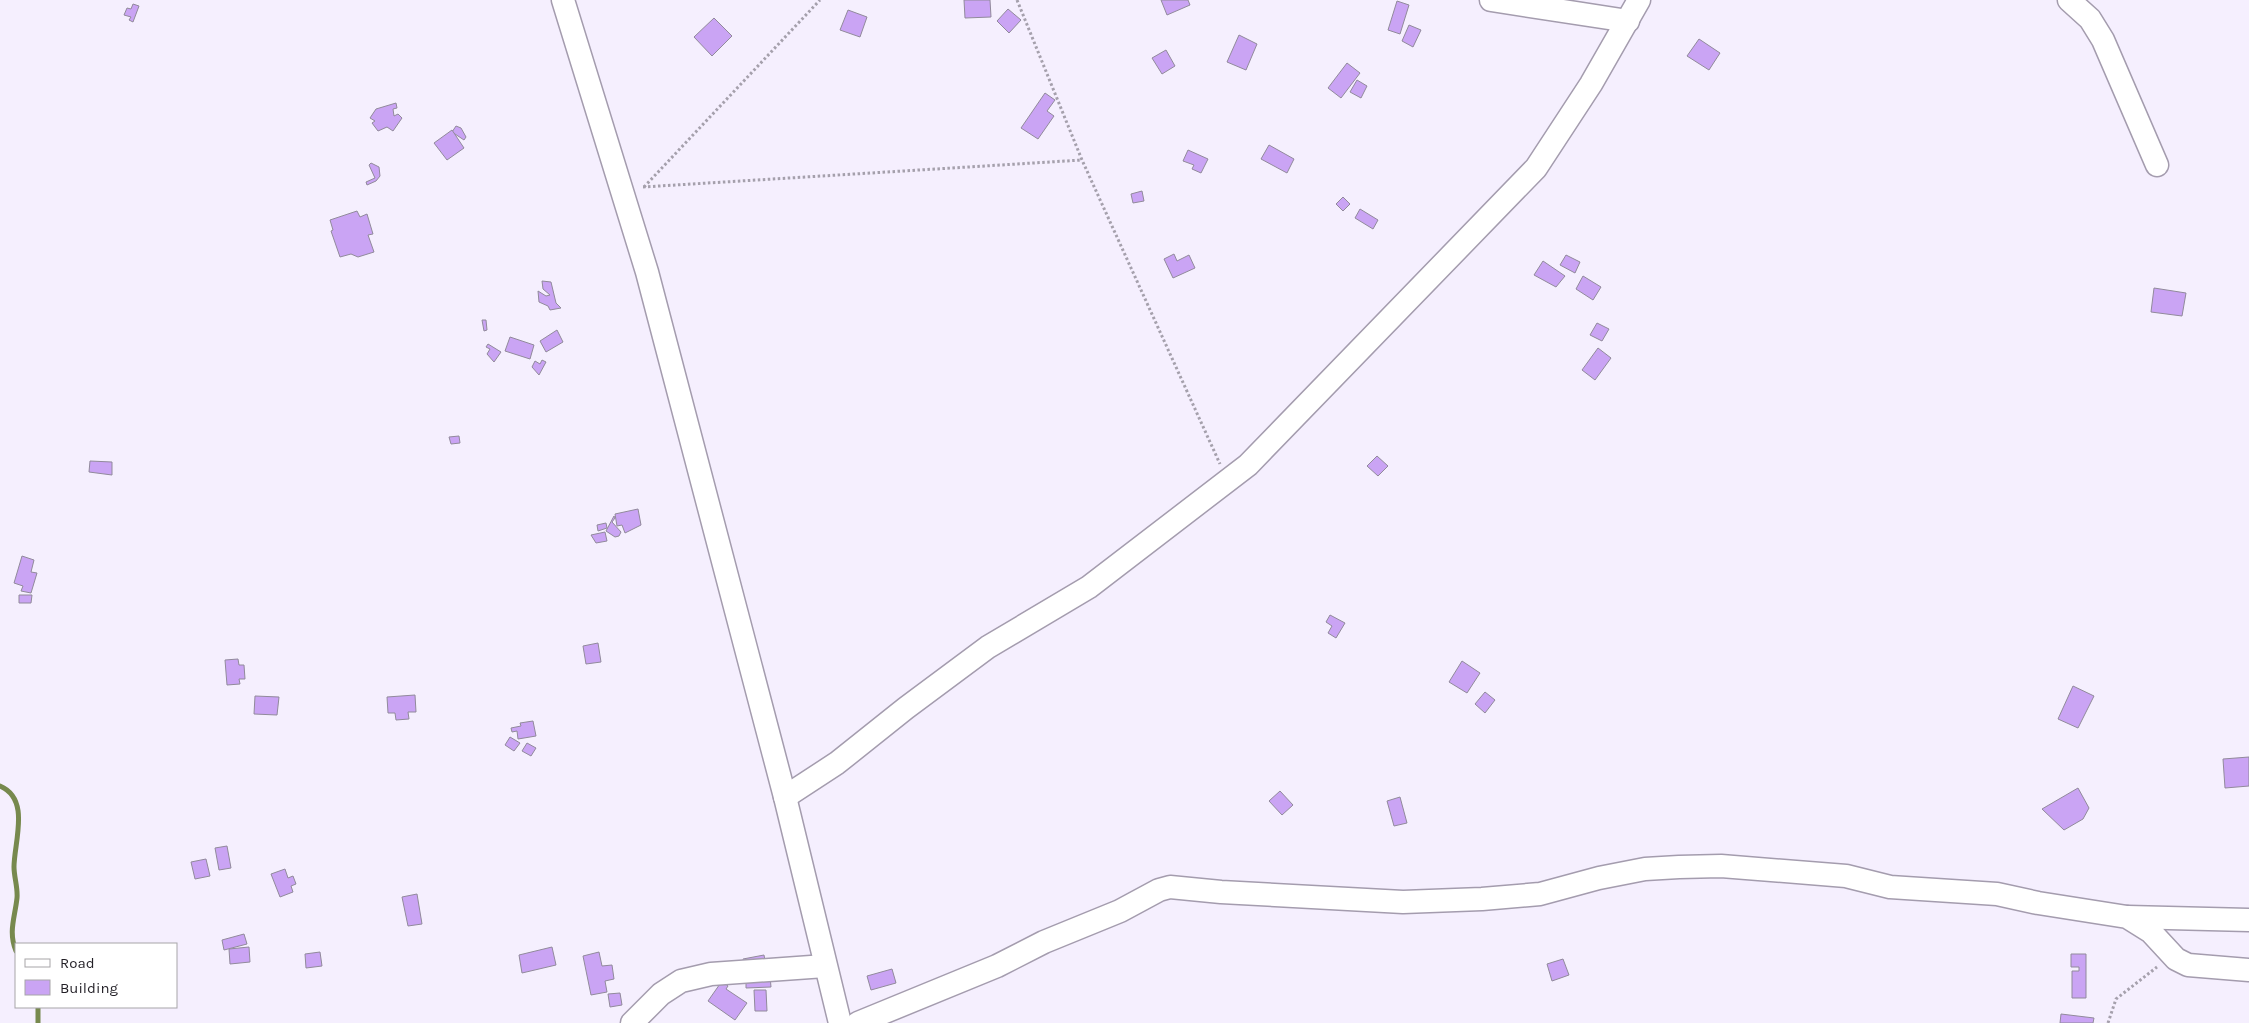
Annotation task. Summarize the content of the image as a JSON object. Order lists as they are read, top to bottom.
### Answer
{
  "legend": ["Road", "Building"]
}
